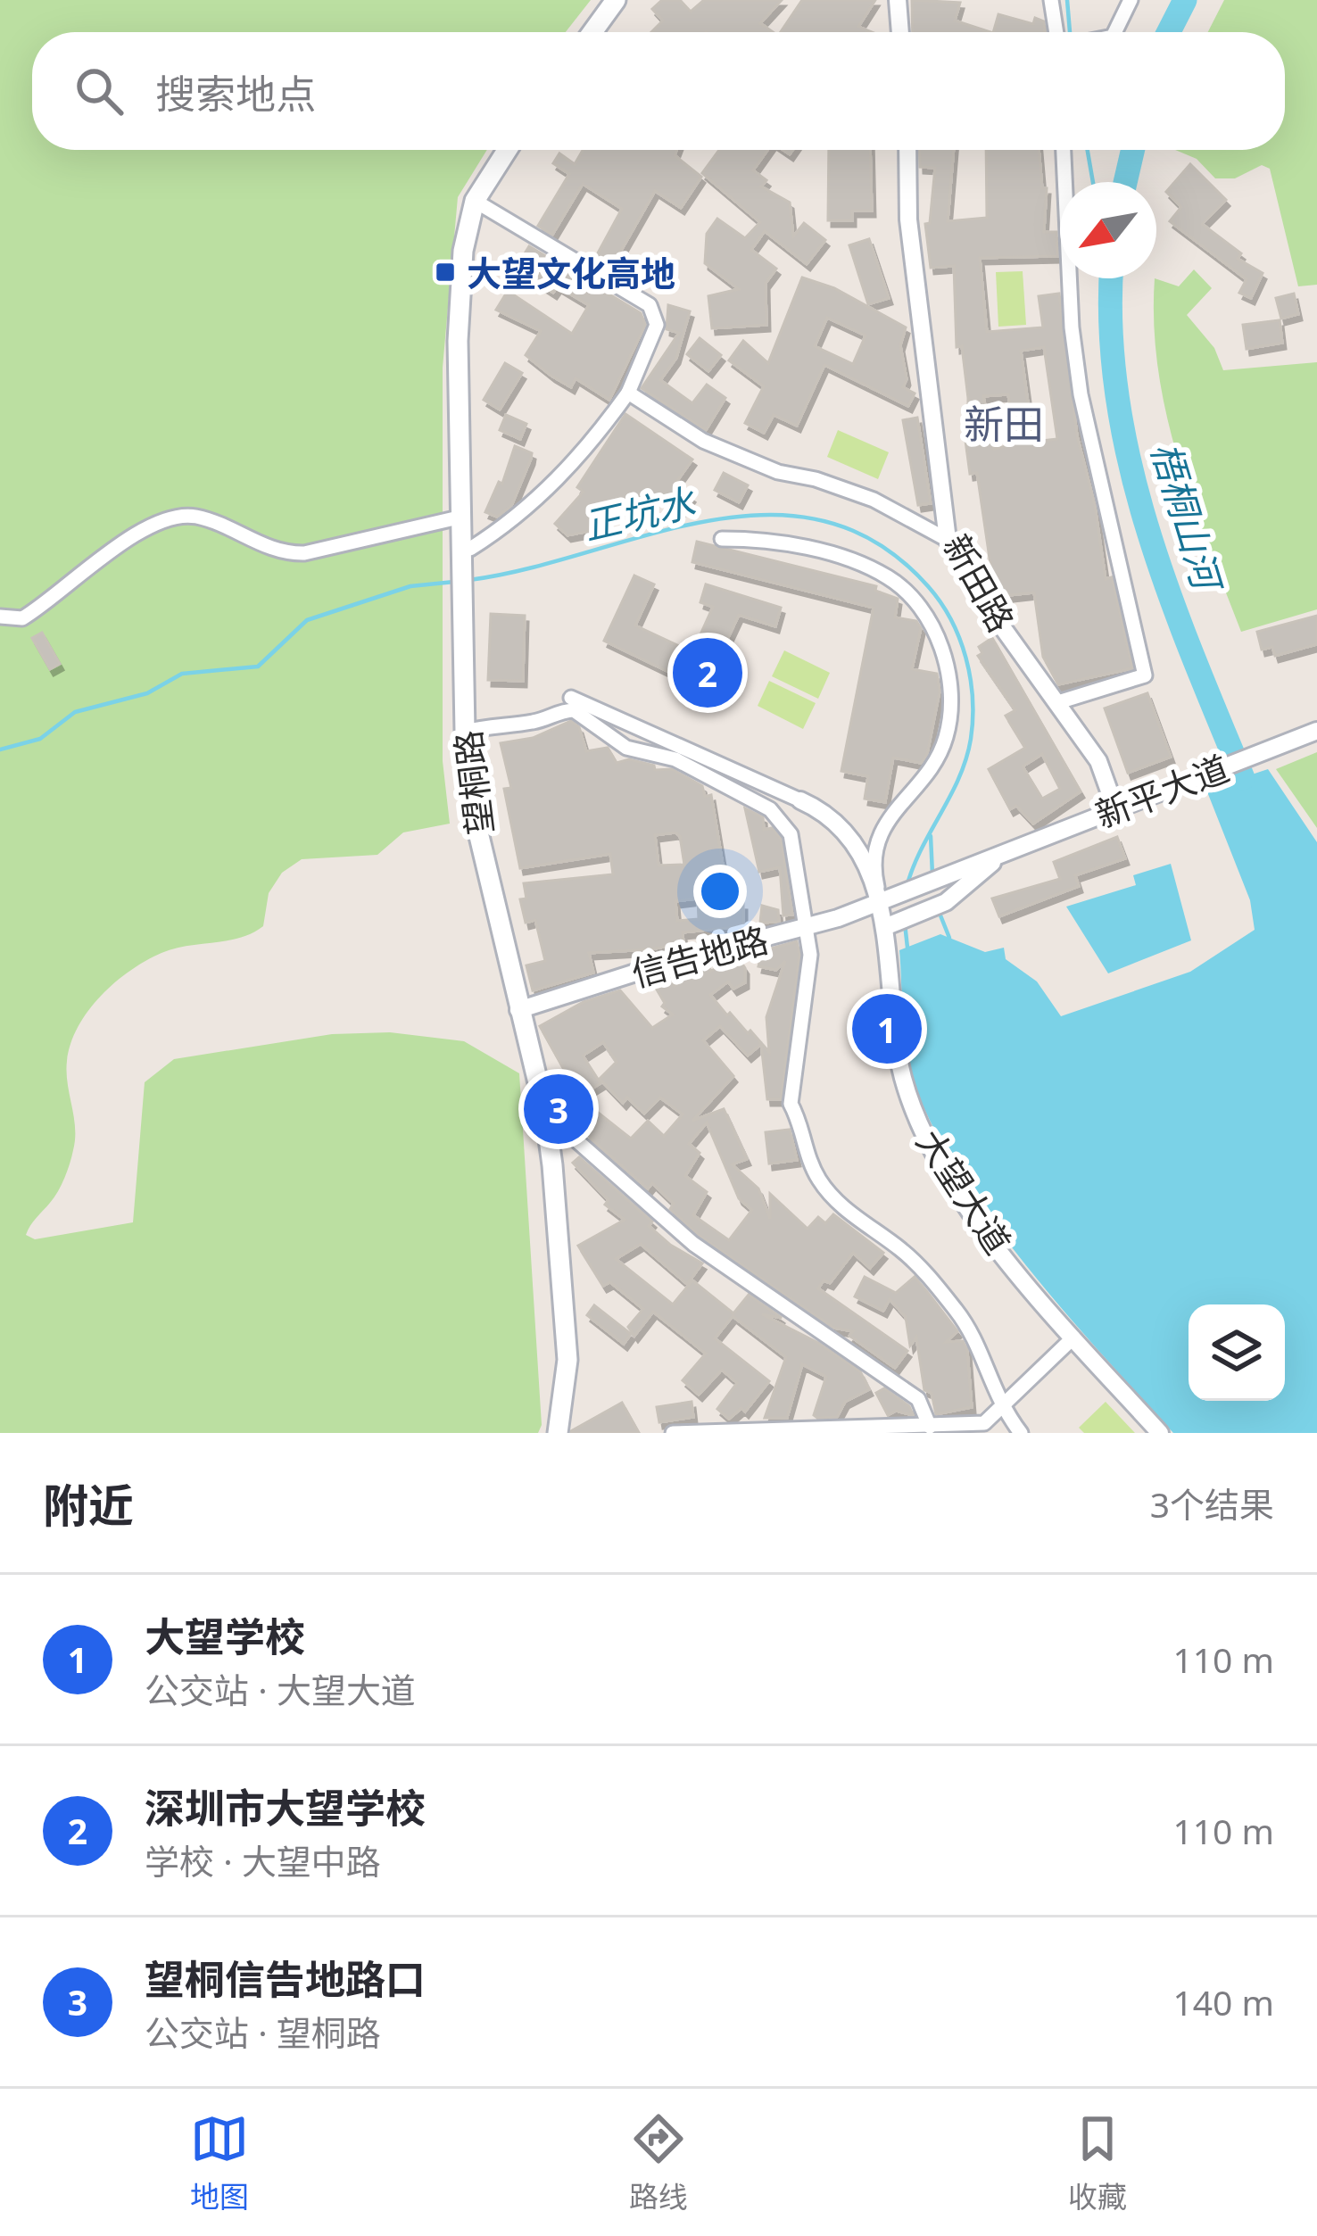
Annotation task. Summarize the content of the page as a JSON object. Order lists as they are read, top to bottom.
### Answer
{
  "streets": {
    "main road": ["望桐路"],
    "street": [
      "新田路",
      "新平大道",
      "信告地路",
      "大望大道"
    ]
  },
  "crossings": [
    ["新田路", "新平大道"],
    ["望桐路", "信告地路"],
    ["新平大道", "信告地路"],
    ["新平大道", "大望大道"],
    ["信告地路", "大望大道"]
  ],
  "districts": ["新田"],
  "water": ["正坑水", "梧桐山河"],
  "places": {
    "transit": ["大望文化高地"]
  },
  "north": "bottom left",
  "page": {
    "search": "搜索地点",
    "pins": ["2", "1", "3"],
    "heading": ["附近", "3个结果"],
    "list": [
      {
        "mark": "1",
        "name": "大望学校",
        "note": "公交站 · 大望大道",
        "value": "110 m"
      },
      {
        "mark": "2",
        "name": "深圳市大望学校",
        "note": "学校 · 大望中路",
        "value": "110 m"
      },
      {
        "mark": "3",
        "name": "望桐信告地路口",
        "note": "公交站 · 望桐路",
        "value": "140 m"
      }
    ],
    "nav": ["地图", "路线", "收藏"]
  }
}
